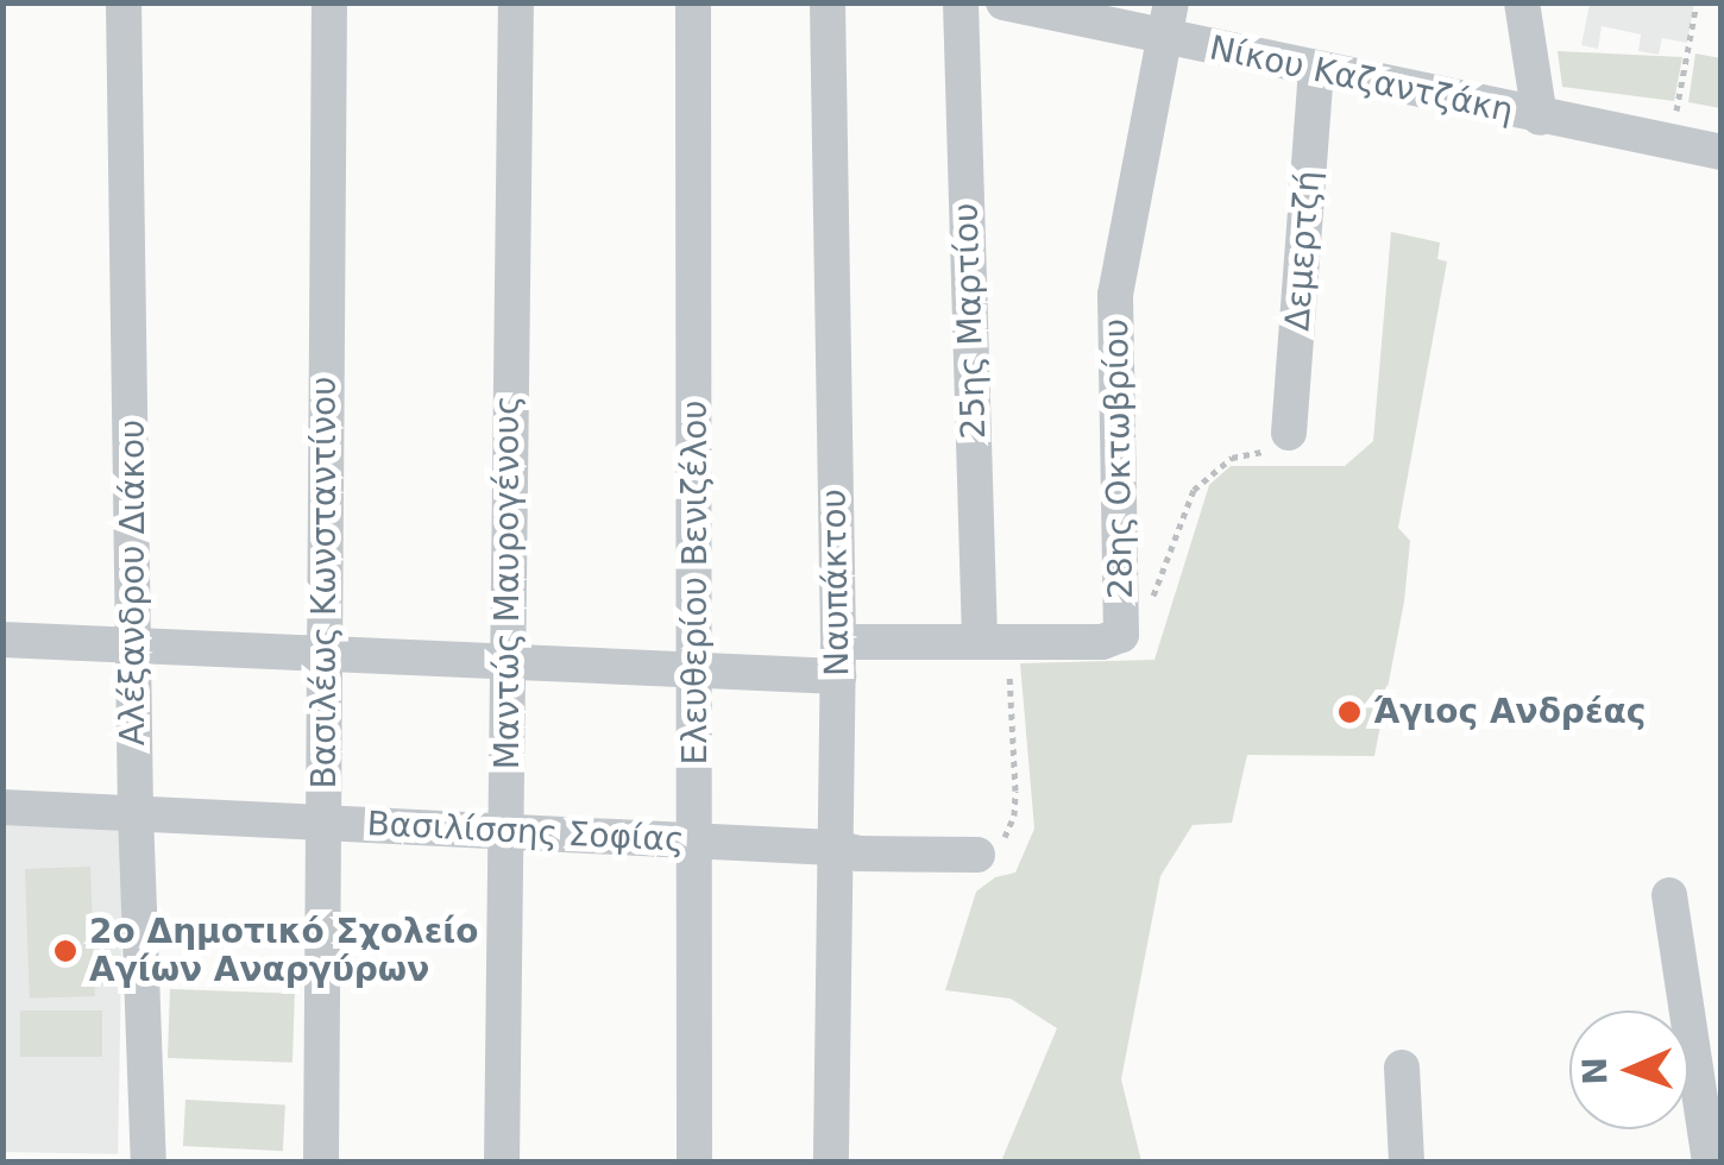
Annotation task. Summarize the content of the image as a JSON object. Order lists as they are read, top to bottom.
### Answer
{
  "streets": {
    "street": [
      "Νίκου Καζαντζάκη",
      "Δεμερτζή",
      "25ης Μαρτίου",
      "28ης Οκτωβρίου",
      "Αλέξανδρου Διάκου",
      "Βασιλέως Κωνσταντίνου",
      "Μαντώς Μαυρογένους",
      "Ελευθερίου Βενιζέλου",
      "Ναυπάκτου",
      "Βασιλίσσης Σοφίας"
    ]
  },
  "crossings": [
    ["Νίκου Καζαντζάκη", "Δεμερτζή"],
    ["Νίκου Καζαντζάκη", "28ης Οκτωβρίου"],
    ["25ης Μαρτίου", "28ης Οκτωβρίου"],
    ["28ης Οκτωβρίου", "Αλέξανδρου Διάκου"],
    ["28ης Οκτωβρίου", "Βασιλέως Κωνσταντίνου"],
    ["28ης Οκτωβρίου", "Μαντώς Μαυρογένους"],
    ["28ης Οκτωβρίου", "Ελευθερίου Βενιζέλου"],
    ["28ης Οκτωβρίου", "Ναυπάκτου"],
    ["Αλέξανδρου Διάκου", "Βασιλίσσης Σοφίας"],
    ["Βασιλέως Κωνσταντίνου", "Βασιλίσσης Σοφίας"],
    ["Μαντώς Μαυρογένους", "Βασιλίσσης Σοφίας"],
    ["Ελευθερίου Βενιζέλου", "Βασιλίσσης Σοφίας"],
    ["Ναυπάκτου", "Βασιλίσσης Σοφίας"]
  ],
  "places": ["Άγιος Ανδρέας", "2ο Δημοτικό Σχολείο Αγίων Αναργύρων"],
  "north": "left"
}
